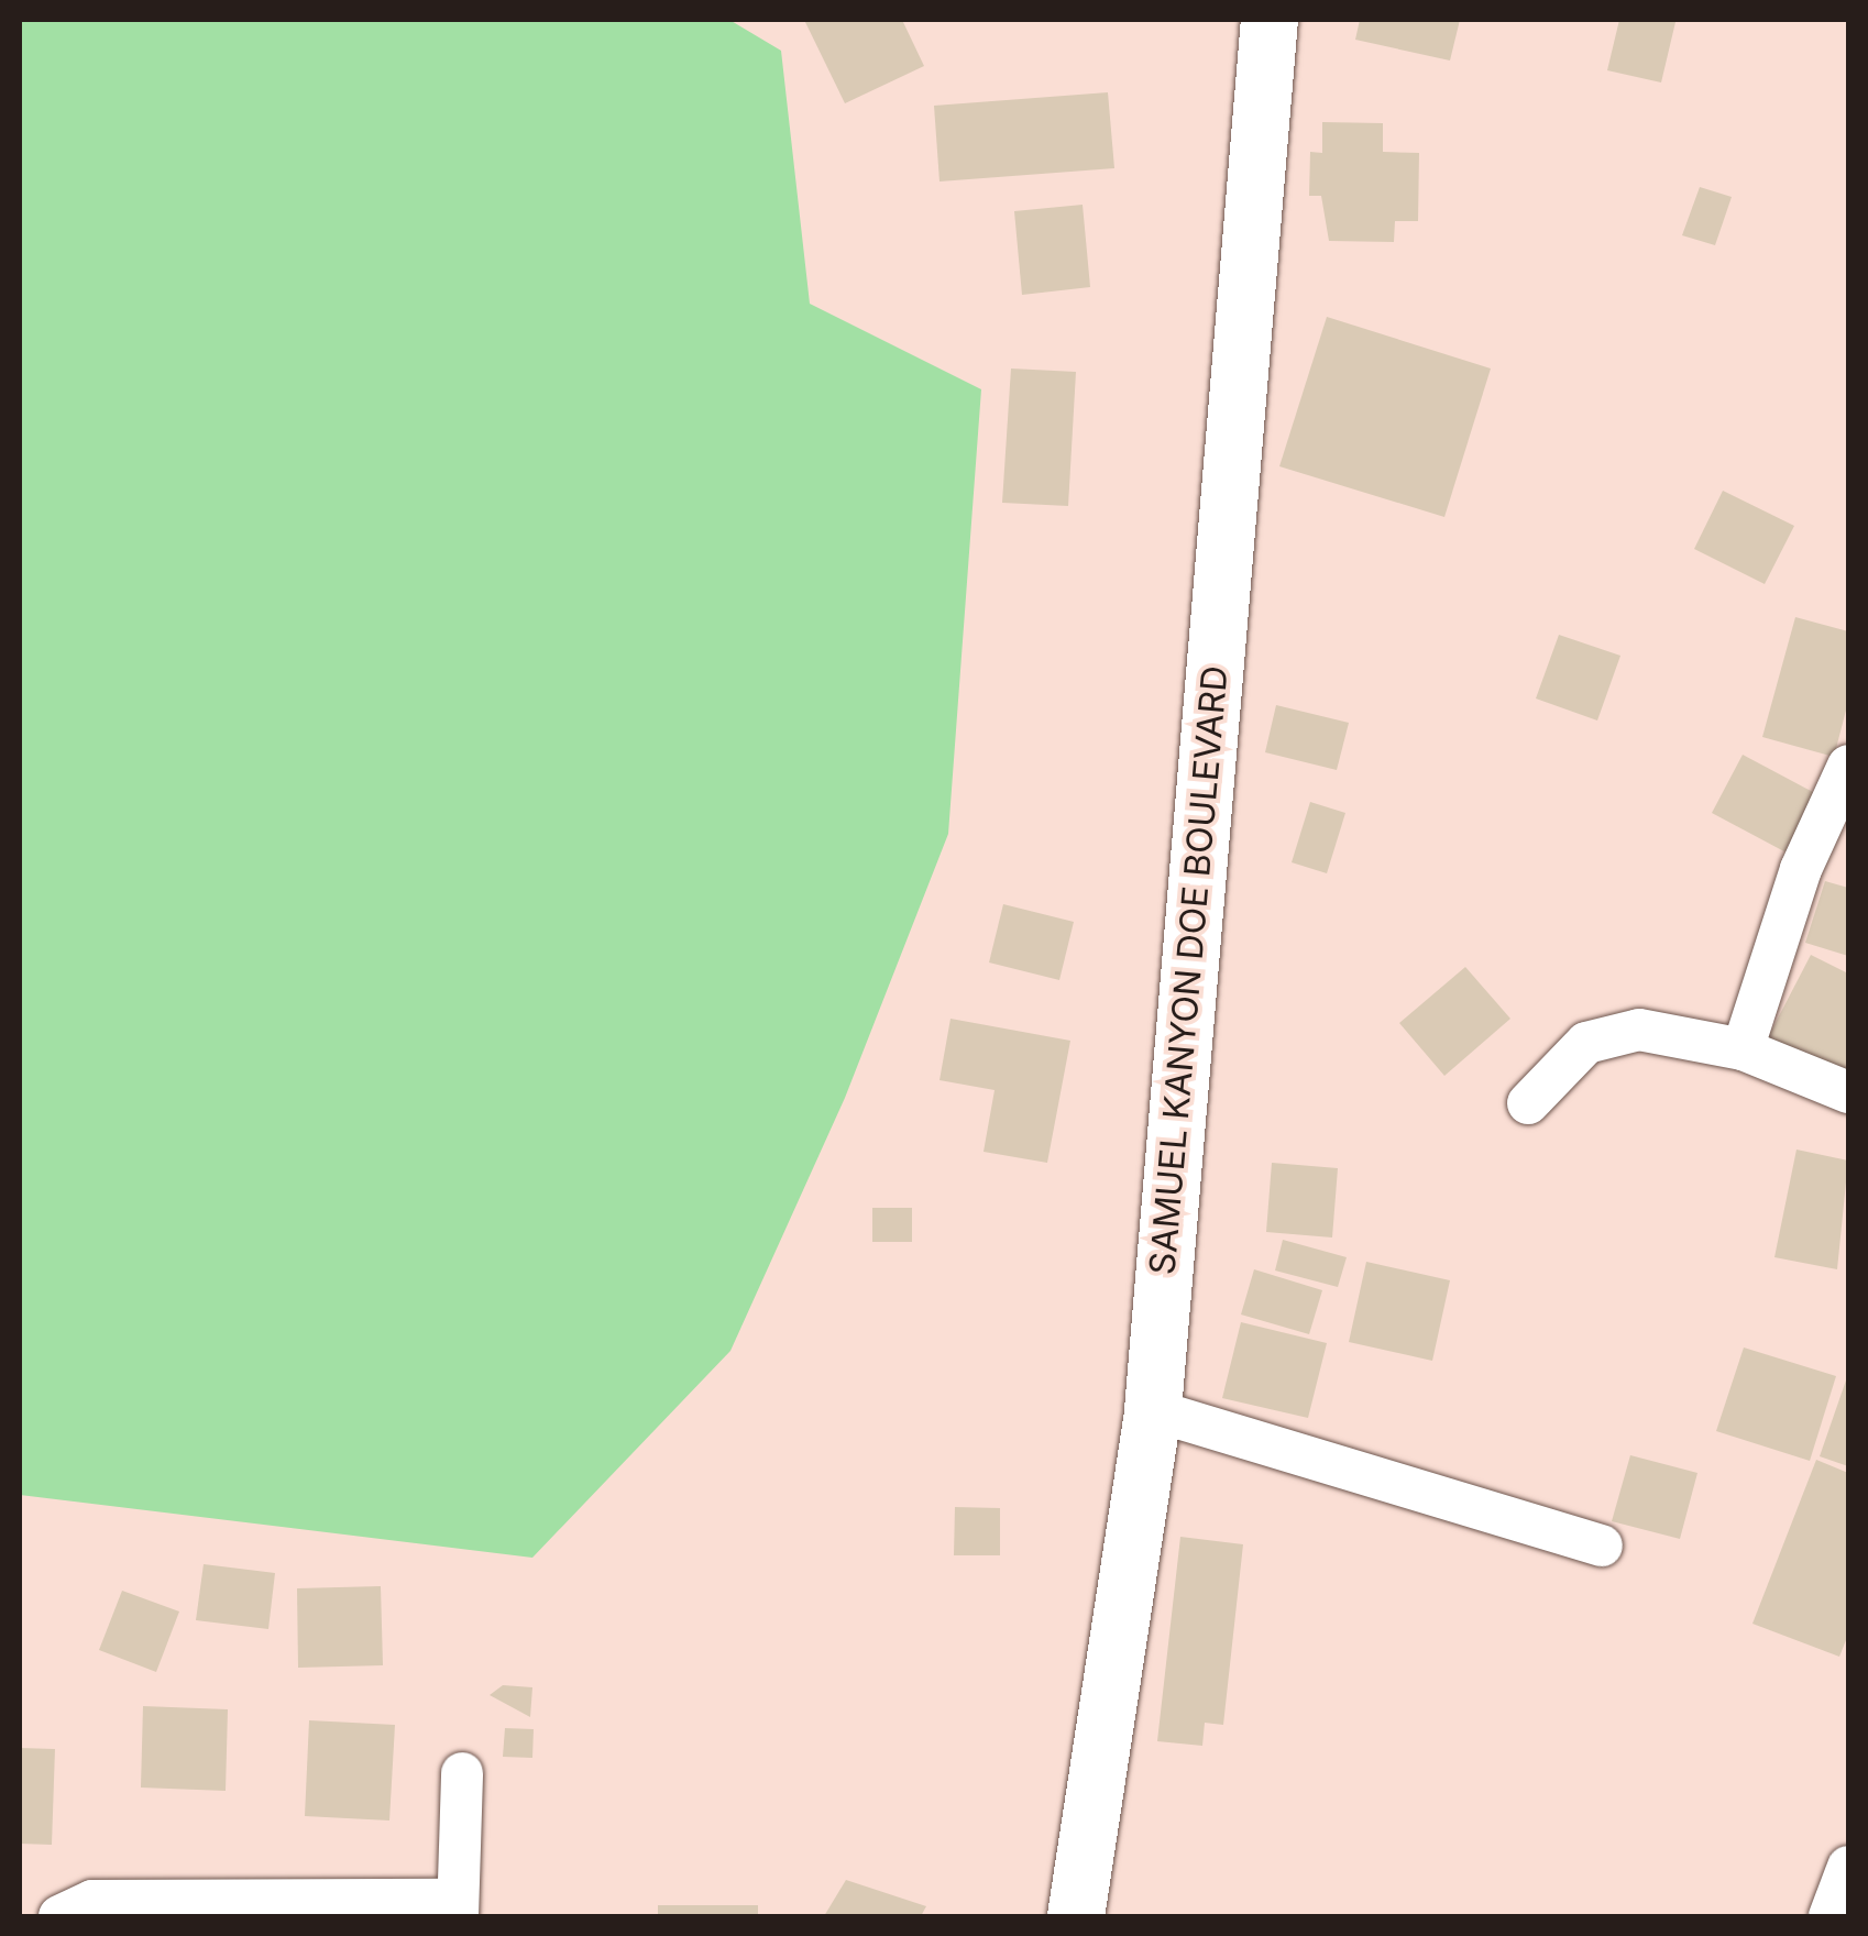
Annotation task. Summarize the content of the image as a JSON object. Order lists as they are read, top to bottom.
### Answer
{
  "streets": {
    "street": ["SAMUEL KANYON DOE BOULEVARD"]
  }
}
